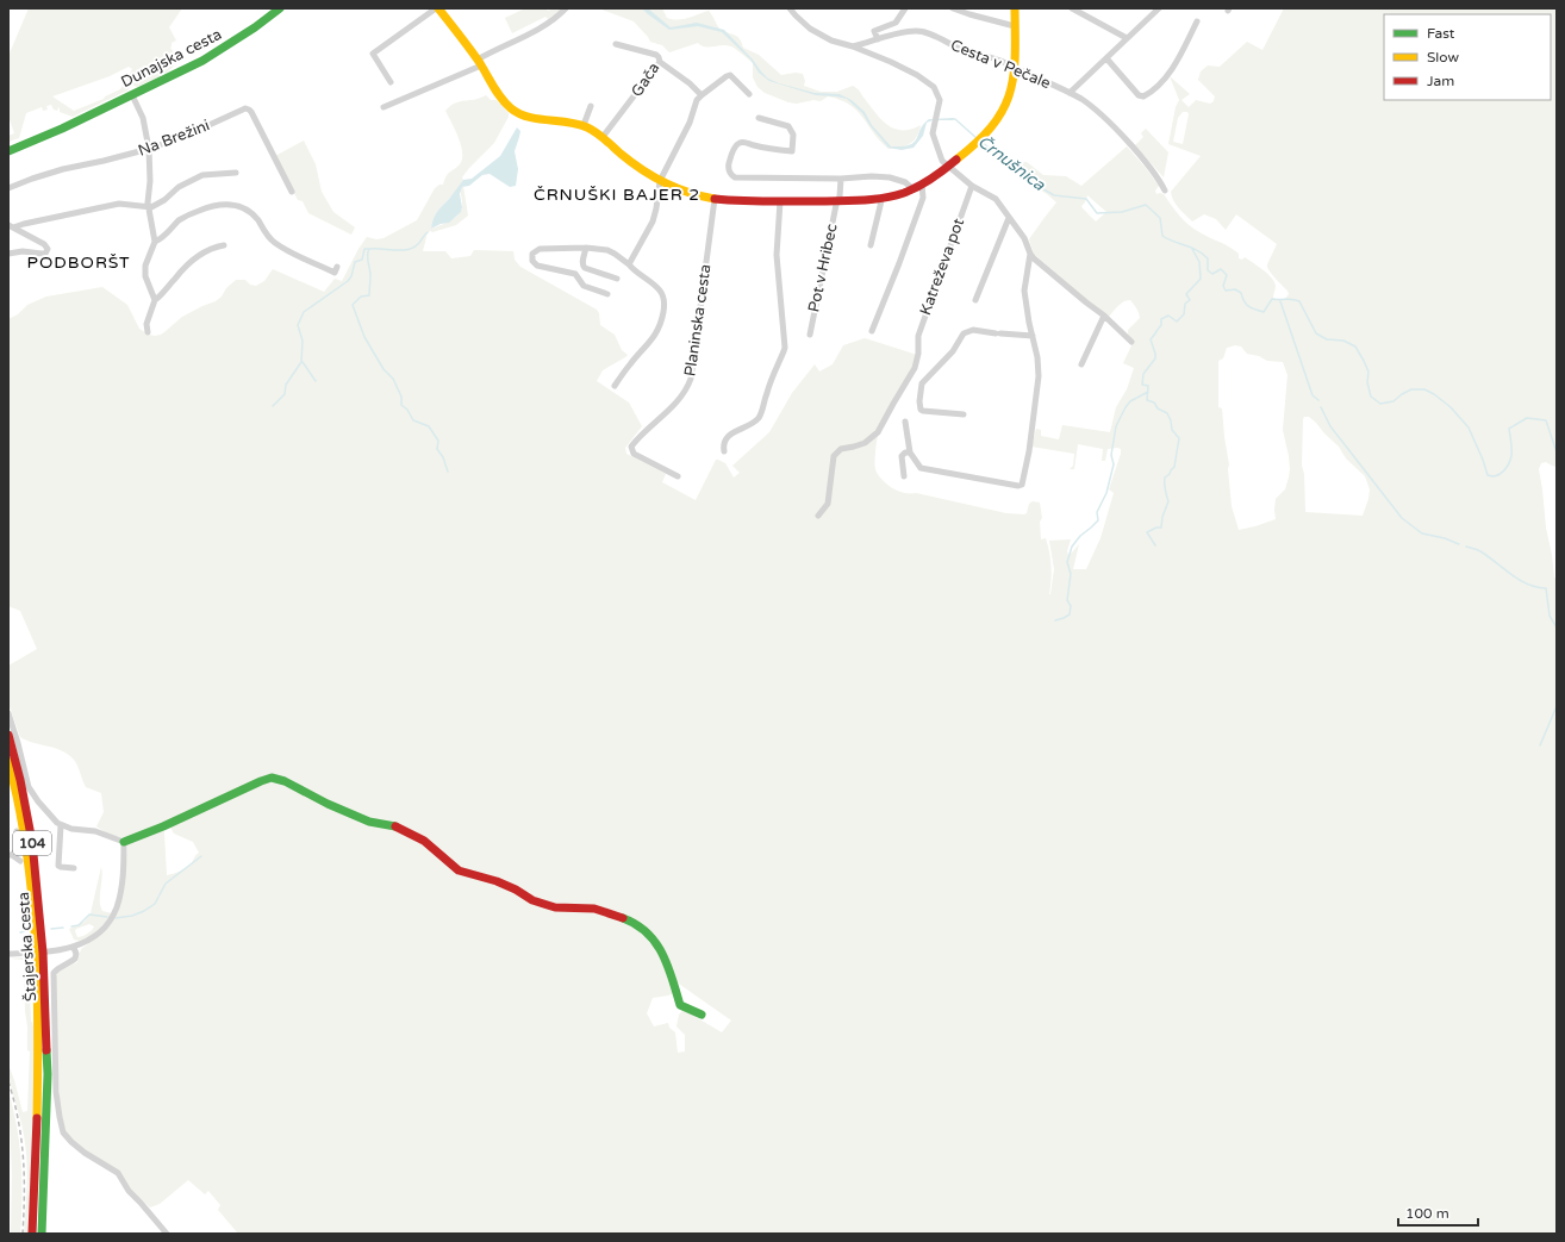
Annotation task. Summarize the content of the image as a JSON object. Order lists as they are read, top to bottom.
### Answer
{
  "streets": {
    "street": [
      "Dunajska cesta",
      "Cesta v Pečale",
      "Gača",
      "Na Brežini",
      "Katreževa pot",
      "Pot v Hribec",
      "Planinska cesta",
      "104",
      "Štajerska cesta"
    ]
  },
  "districts": ["ČRNUŠKI BAJER 2", "PODBORŠT"],
  "water": ["Črnušnica"],
  "legend": ["Fast", "Slow", "Jam"],
  "scale_bar": "100 m"
}
